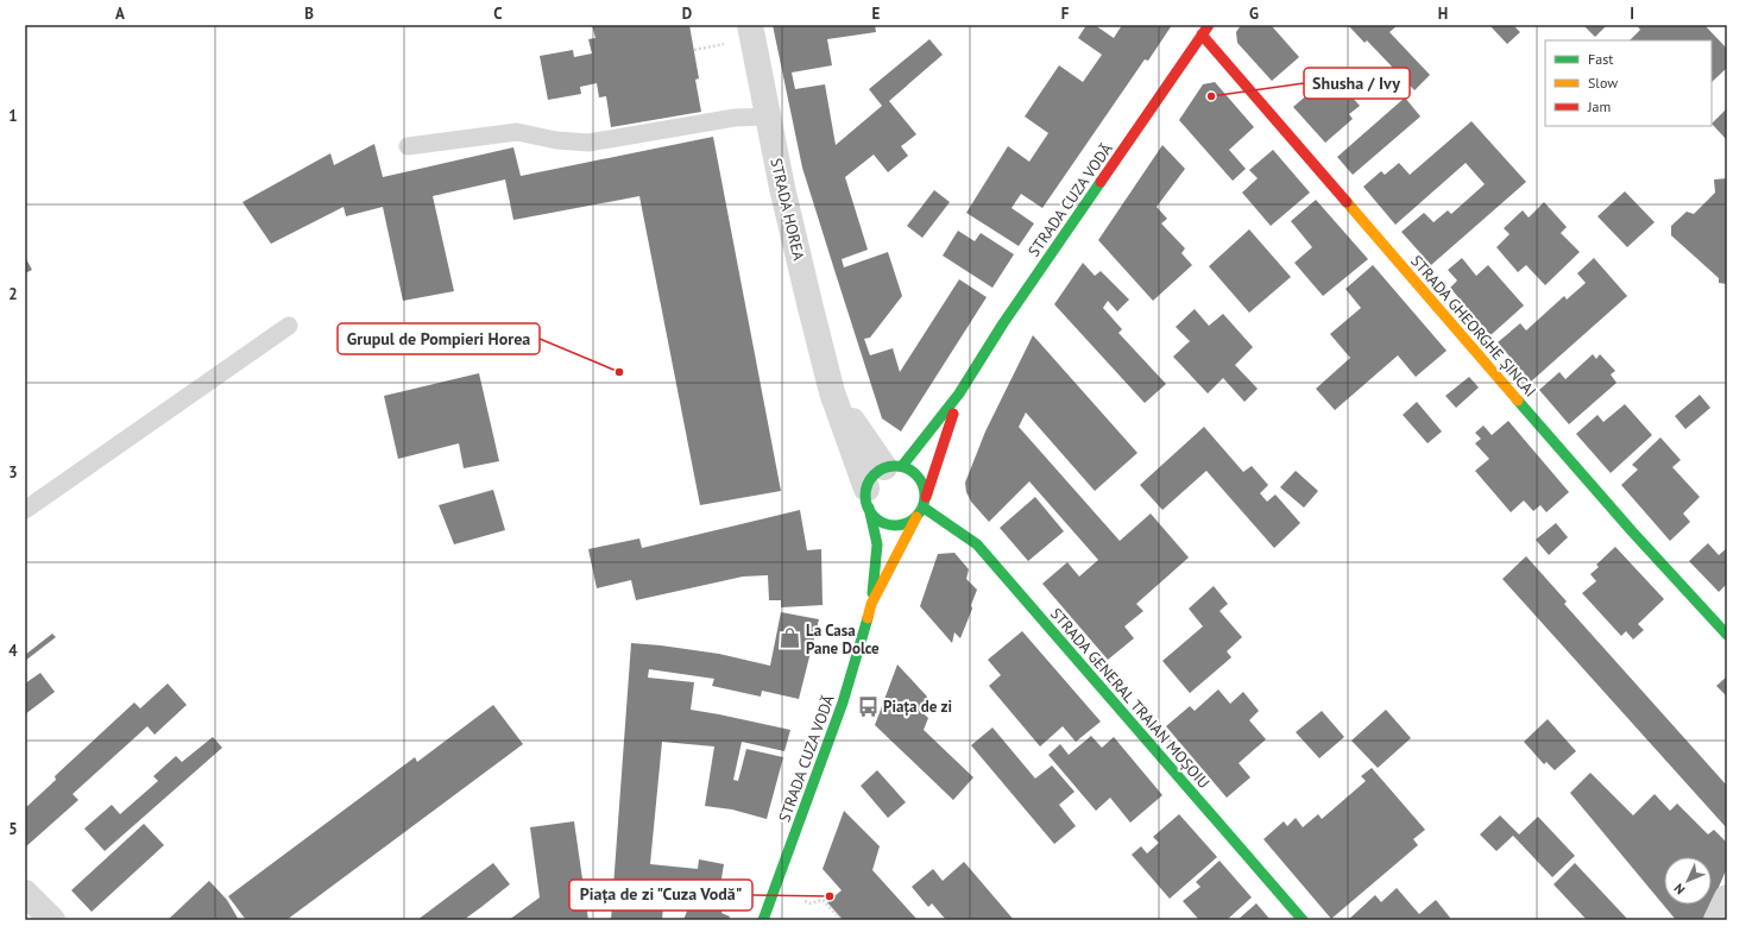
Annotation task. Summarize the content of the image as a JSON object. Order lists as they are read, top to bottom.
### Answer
{
  "streets": {
    "main road": ["STRADA CUZA VODĂ", "STRADA GHEORGHE ȘINCAI", "STRADA GENERAL TRAIAN MOȘOIU"],
    "street": ["STRADA HOREA"]
  },
  "crossings": [
    ["STRADA CUZA VODĂ", "STRADA HOREA"],
    ["STRADA CUZA VODĂ", "STRADA GHEORGHE ȘINCAI"],
    ["STRADA CUZA VODĂ", "STRADA GENERAL TRAIAN MOȘOIU"],
    ["STRADA HOREA", "STRADA GENERAL TRAIAN MOȘOIU"]
  ],
  "places": {
    "other": ["Shusha / Ivy", "Grupul de Pompieri Horea", "Piața de zi \"Cuza Vodă\""],
    "shop": ["La Casa Pane Dolce"],
    "bus stop": ["Piața de zi"]
  },
  "legend": ["Fast", "Slow", "Jam"],
  "north": "bottom left",
  "grid": {
    "columns": [
      "A",
      "B",
      "C",
      "D",
      "E",
      "F",
      "G",
      "H",
      "I"
    ],
    "rows": [
      "1",
      "2",
      "3",
      "4",
      "5"
    ]
  }
}
